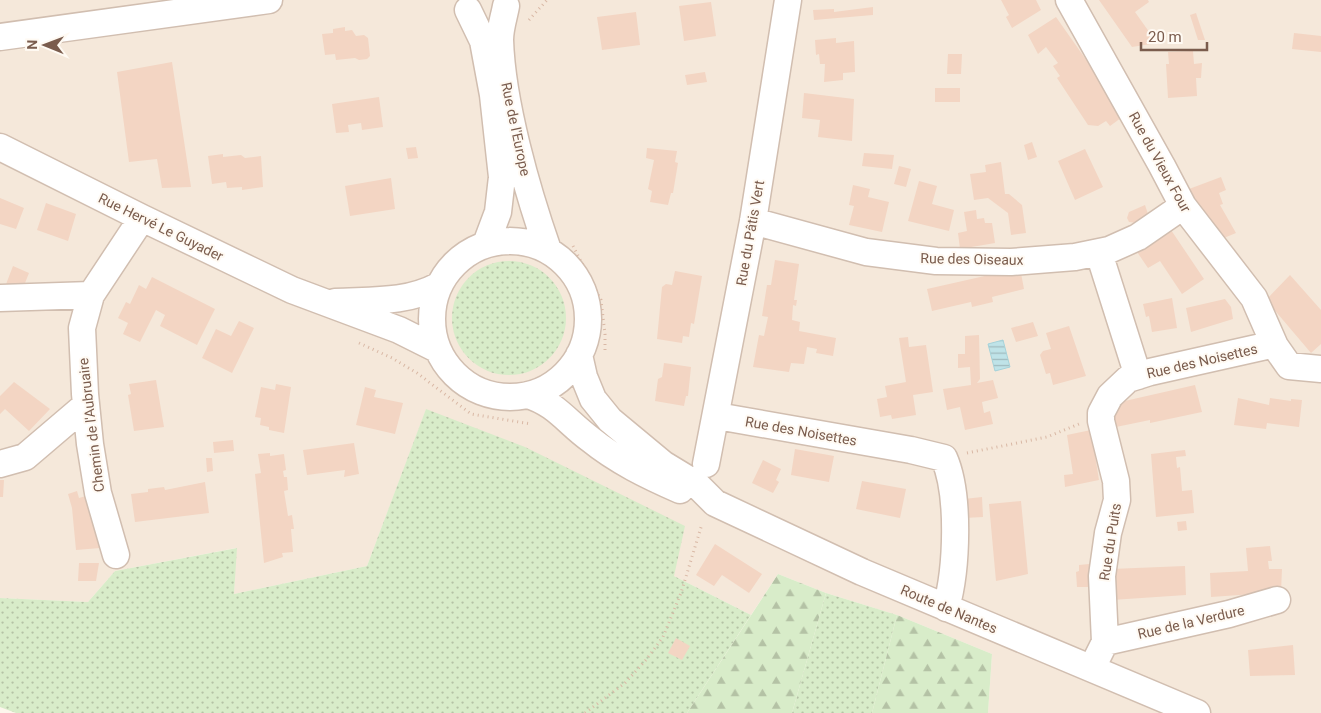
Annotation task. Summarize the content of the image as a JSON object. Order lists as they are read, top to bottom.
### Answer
{
  "streets": {
    "street": [
      "Rue de l'Europe",
      "Rue du Vieux Four",
      "Rue Hervé Le Guyader",
      "Rue du Pâtis Vert",
      "Rue des Oiseaux",
      "Rue des Noisettes",
      "Chemin de l'Aubruaire",
      "Rue du Puits",
      "Route de Nantes",
      "Rue de la Verdure"
    ]
  },
  "crossings": [
    ["Rue de l'Europe", "Rue Hervé Le Guyader"],
    ["Rue de l'Europe", "Route de Nantes"],
    ["Rue du Vieux Four", "Rue des Oiseaux"],
    ["Rue du Vieux Four", "Rue des Noisettes"],
    ["Rue Hervé Le Guyader", "Chemin de l'Aubruaire"],
    ["Rue Hervé Le Guyader", "Route de Nantes"],
    ["Rue du Pâtis Vert", "Rue des Oiseaux"],
    ["Rue du Pâtis Vert", "Rue des Noisettes"],
    ["Rue des Noisettes", "Rue du Puits"],
    ["Rue du Puits", "Route de Nantes"],
    ["Rue du Puits", "Rue de la Verdure"]
  ],
  "scale_bar": "20 m",
  "north": "left"
}
